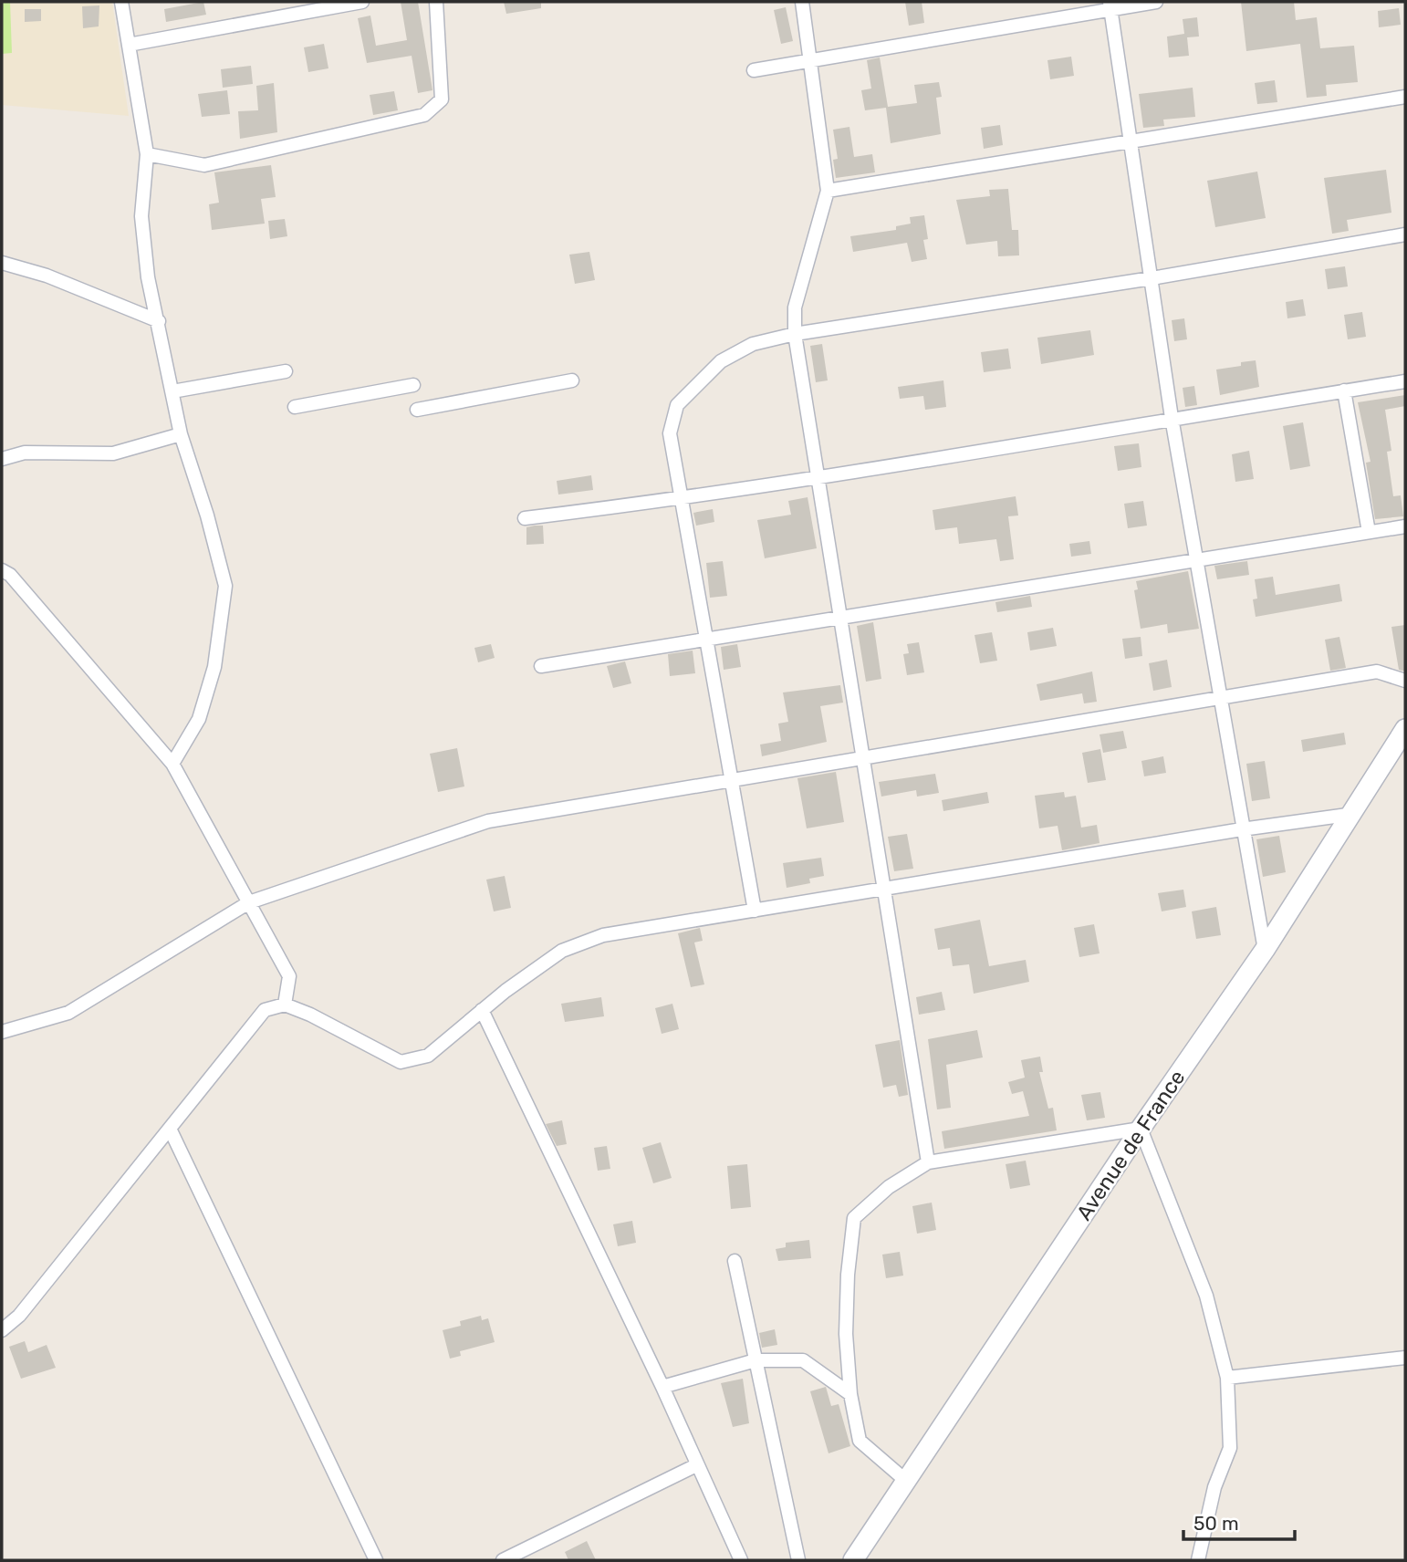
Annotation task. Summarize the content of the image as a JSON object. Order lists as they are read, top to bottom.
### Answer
{
  "streets": {
    "main road": ["Avenue de France"]
  },
  "scale_bar": "50 m"
}
